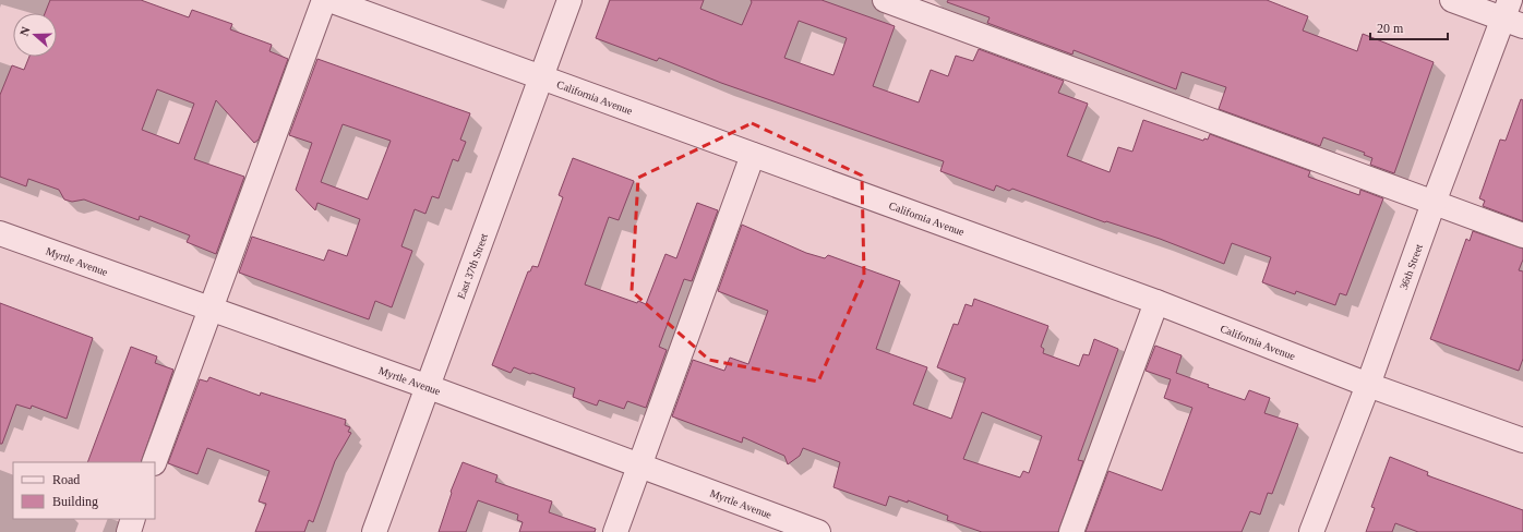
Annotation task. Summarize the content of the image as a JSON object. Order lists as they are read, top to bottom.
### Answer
{
  "streets": {
    "street": [
      "California Avenue",
      "Myrtle Avenue",
      "East 37th Street",
      "36th Street"
    ]
  },
  "crossings": [
    ["California Avenue", "East 37th Street"],
    ["California Avenue", "36th Street"],
    ["Myrtle Avenue", "East 37th Street"]
  ],
  "legend": ["Road", "Building"],
  "scale_bar": "20 m",
  "north": "left"
}
